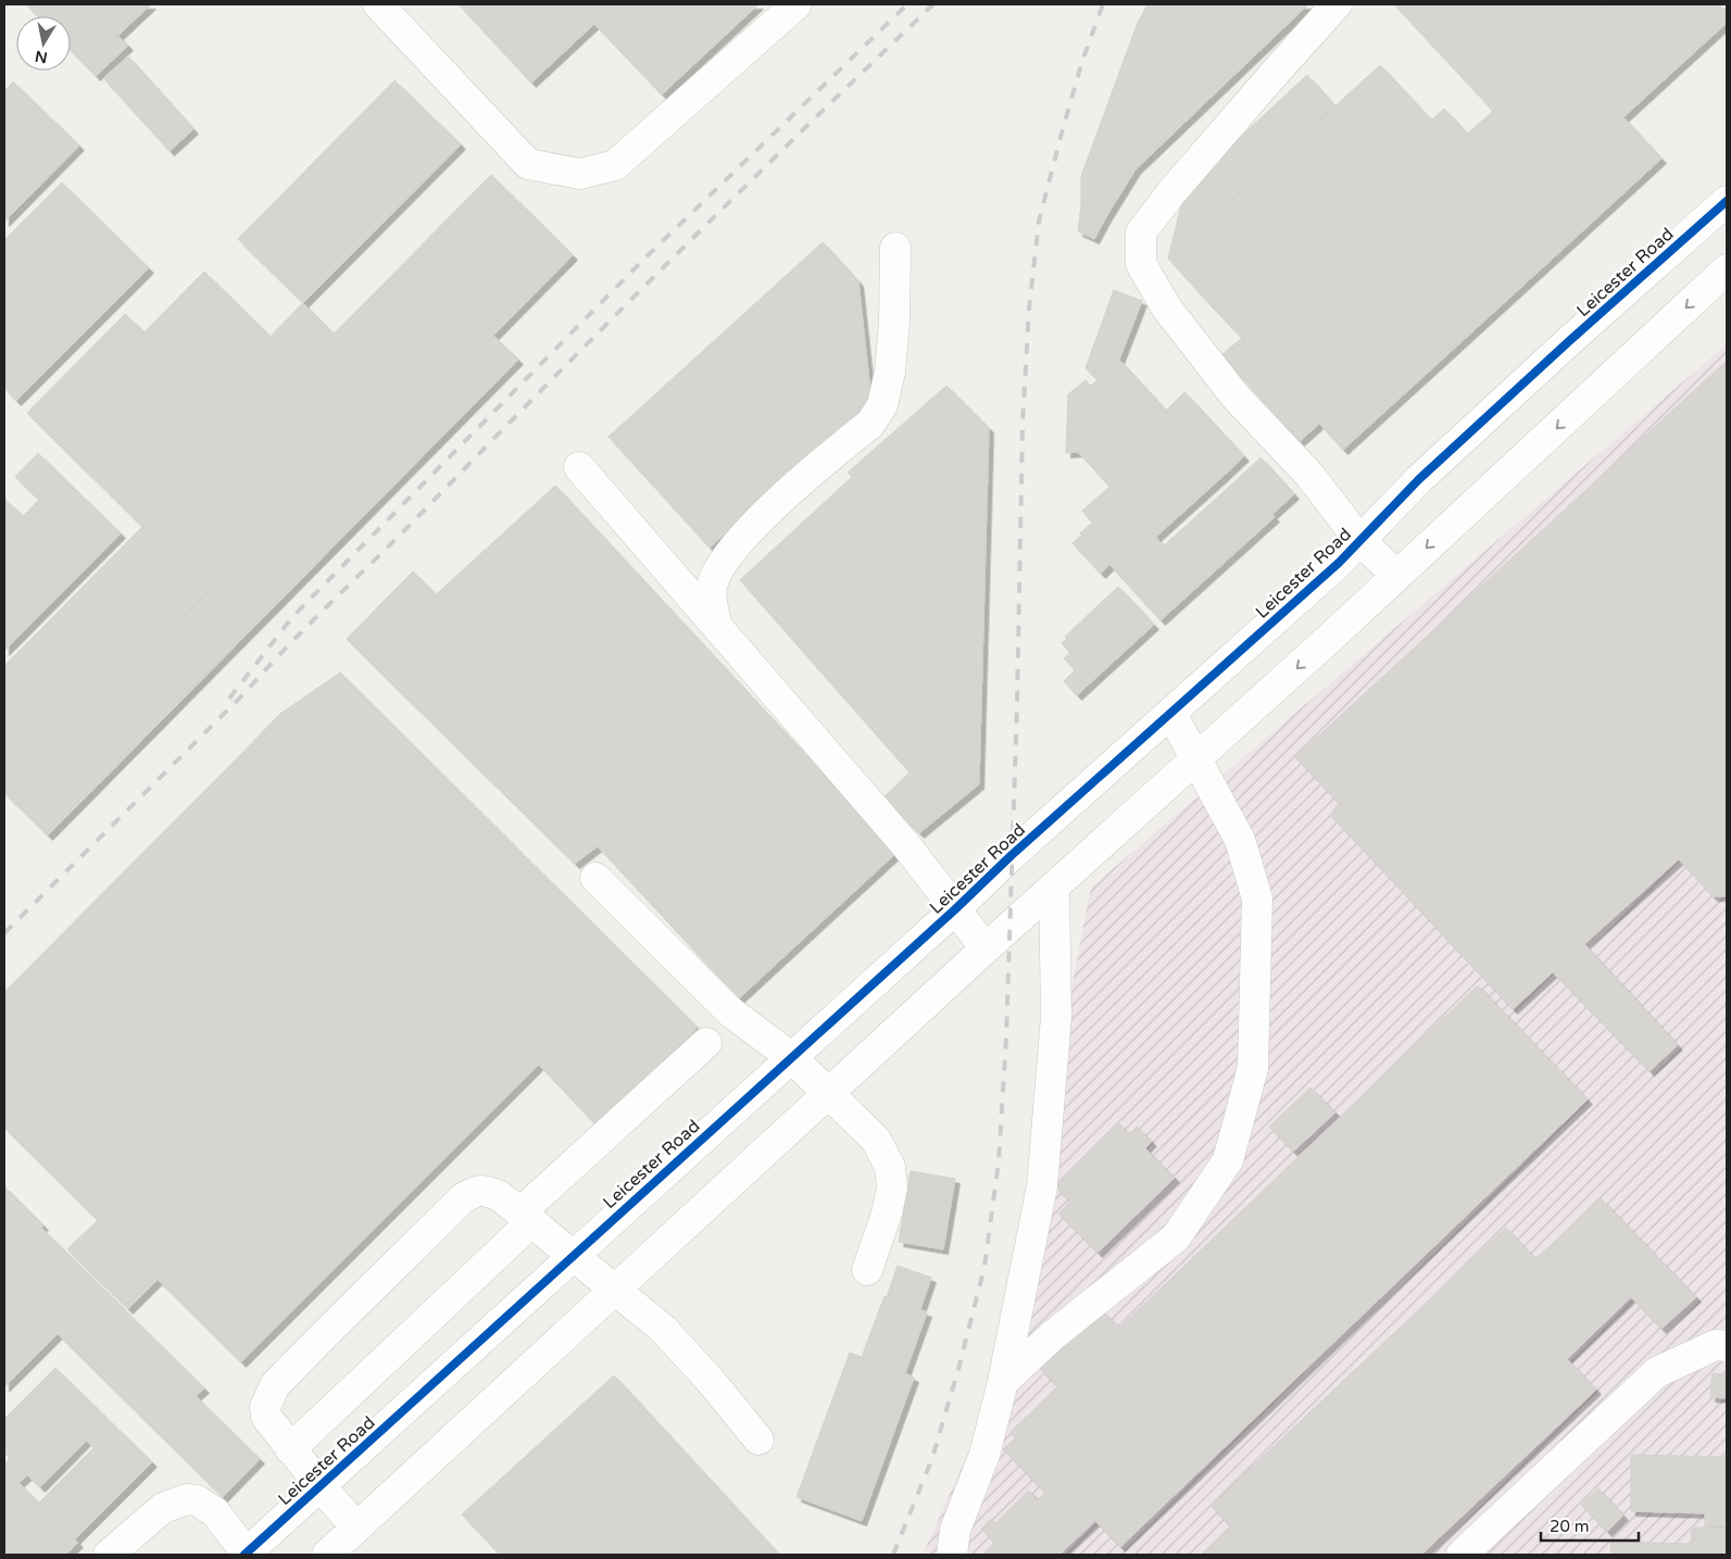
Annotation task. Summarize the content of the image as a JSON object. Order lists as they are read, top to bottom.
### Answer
{
  "streets": {
    "street": ["Leicester Road"]
  },
  "scale_bar": "20 m",
  "north": "bottom"
}
